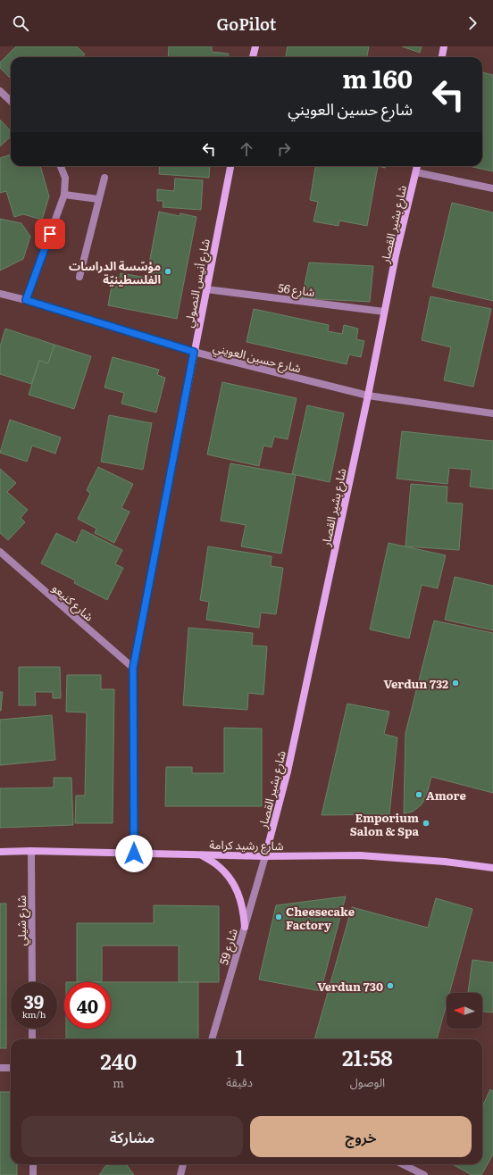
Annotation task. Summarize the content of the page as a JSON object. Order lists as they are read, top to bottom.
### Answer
{
  "streets": {
    "street": [
      "شارع بشير القصار",
      "شارع أنيس النصولي",
      "شارع 56",
      "شارع حسين العويني",
      "شارع كنيعو",
      "شارع رشيد كرامة",
      "شارع شيلي",
      "شارع 59"
    ]
  },
  "crossings": [
    ["شارع بشير القصار", "شارع 56"],
    ["شارع بشير القصار", "شارع حسين العويني"],
    ["شارع بشير القصار", "شارع رشيد كرامة"],
    ["شارع بشير القصار", "شارع 59"],
    ["شارع أنيس النصولي", "شارع 56"],
    ["شارع أنيس النصولي", "شارع حسين العويني"],
    ["شارع أنيس النصولي", "شارع كنيعو"],
    ["شارع أنيس النصولي", "شارع رشيد كرامة"],
    ["شارع رشيد كرامة", "شارع شيلي"],
    ["شارع رشيد كرامة", "شارع 59"]
  ],
  "places": [
    "مؤسّسة الدراسات الفلسطينيّة",
    "Verdun 732",
    "Amore",
    "Emporium Salon & Spa",
    "Cheesecake Factory",
    "Verdun 730"
  ],
  "north": "left",
  "page": {
    "header": "GoPilot",
    "turn": ["160 m", "شارع حسين العويني"],
    "speed": "39 km/h",
    "limit": "40",
    "eta": [
      "21:58",
      "الوصول",
      "1",
      "دقيقة",
      "240",
      "m"
    ],
    "buttons": ["خروج", "مشاركة"]
  }
}
